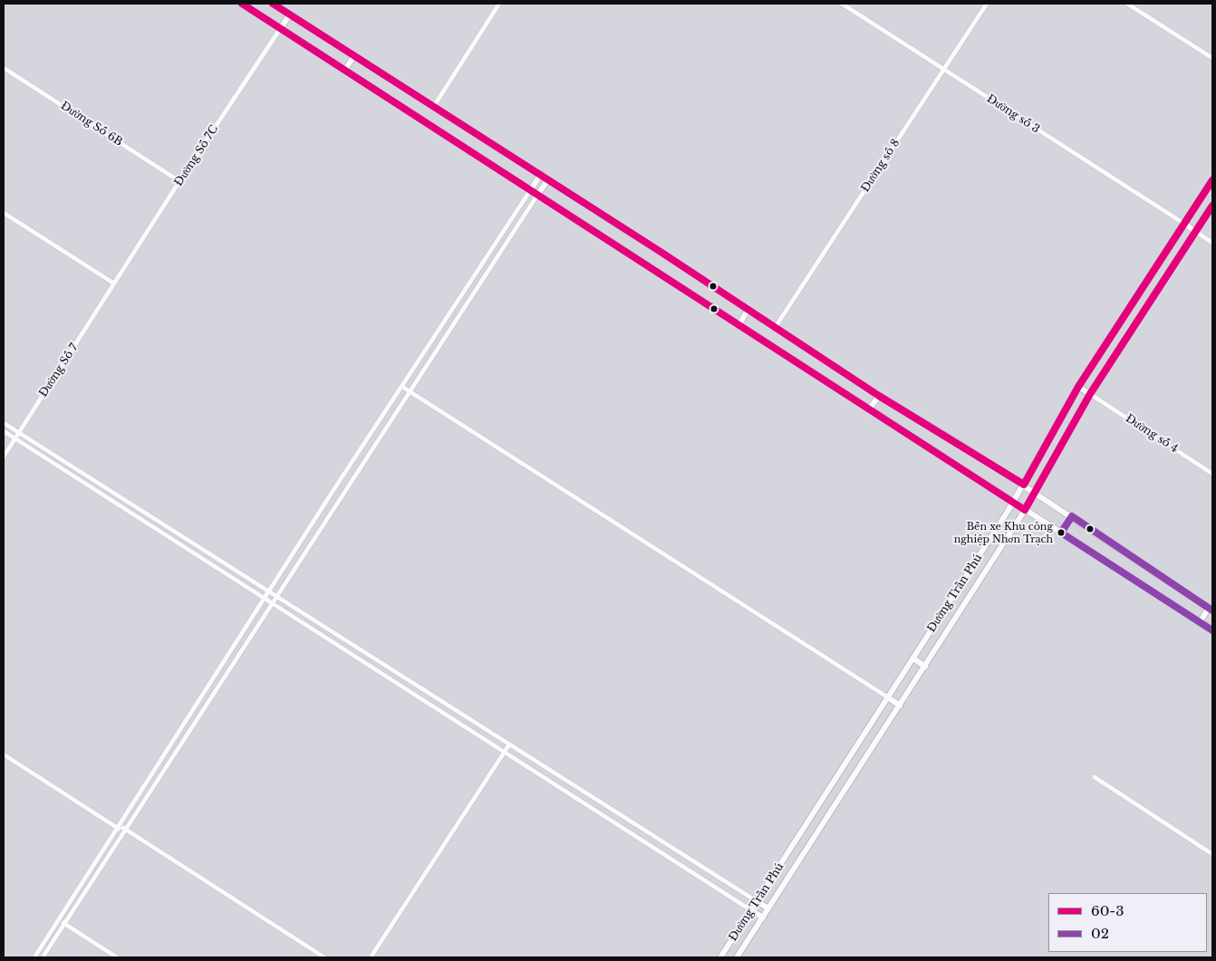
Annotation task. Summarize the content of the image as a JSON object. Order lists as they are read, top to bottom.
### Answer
{
  "streets": {
    "main road": ["Đường Trần Phú"],
    "street": [
      "Đường số 3",
      "Đường Số 6B",
      "Đường Số 7C",
      "Đường số 8",
      "Đường Số 7",
      "Đường số 4"
    ]
  },
  "crossings": [
    ["Đường số 3", "Đường số 8"],
    ["Đường số 3", "Đường Trần Phú"],
    ["Đường Số 6B", "Đường Số 7C"],
    ["Đường Số 7C", "Đường Số 7"],
    ["Đường số 4", "Đường Trần Phú"]
  ],
  "places": ["Bến xe Khu công nghiệp Nhơn Trạch"],
  "lines": ["transit line 60-3", "transit line 02"],
  "legend": ["60-3", "02"]
}
